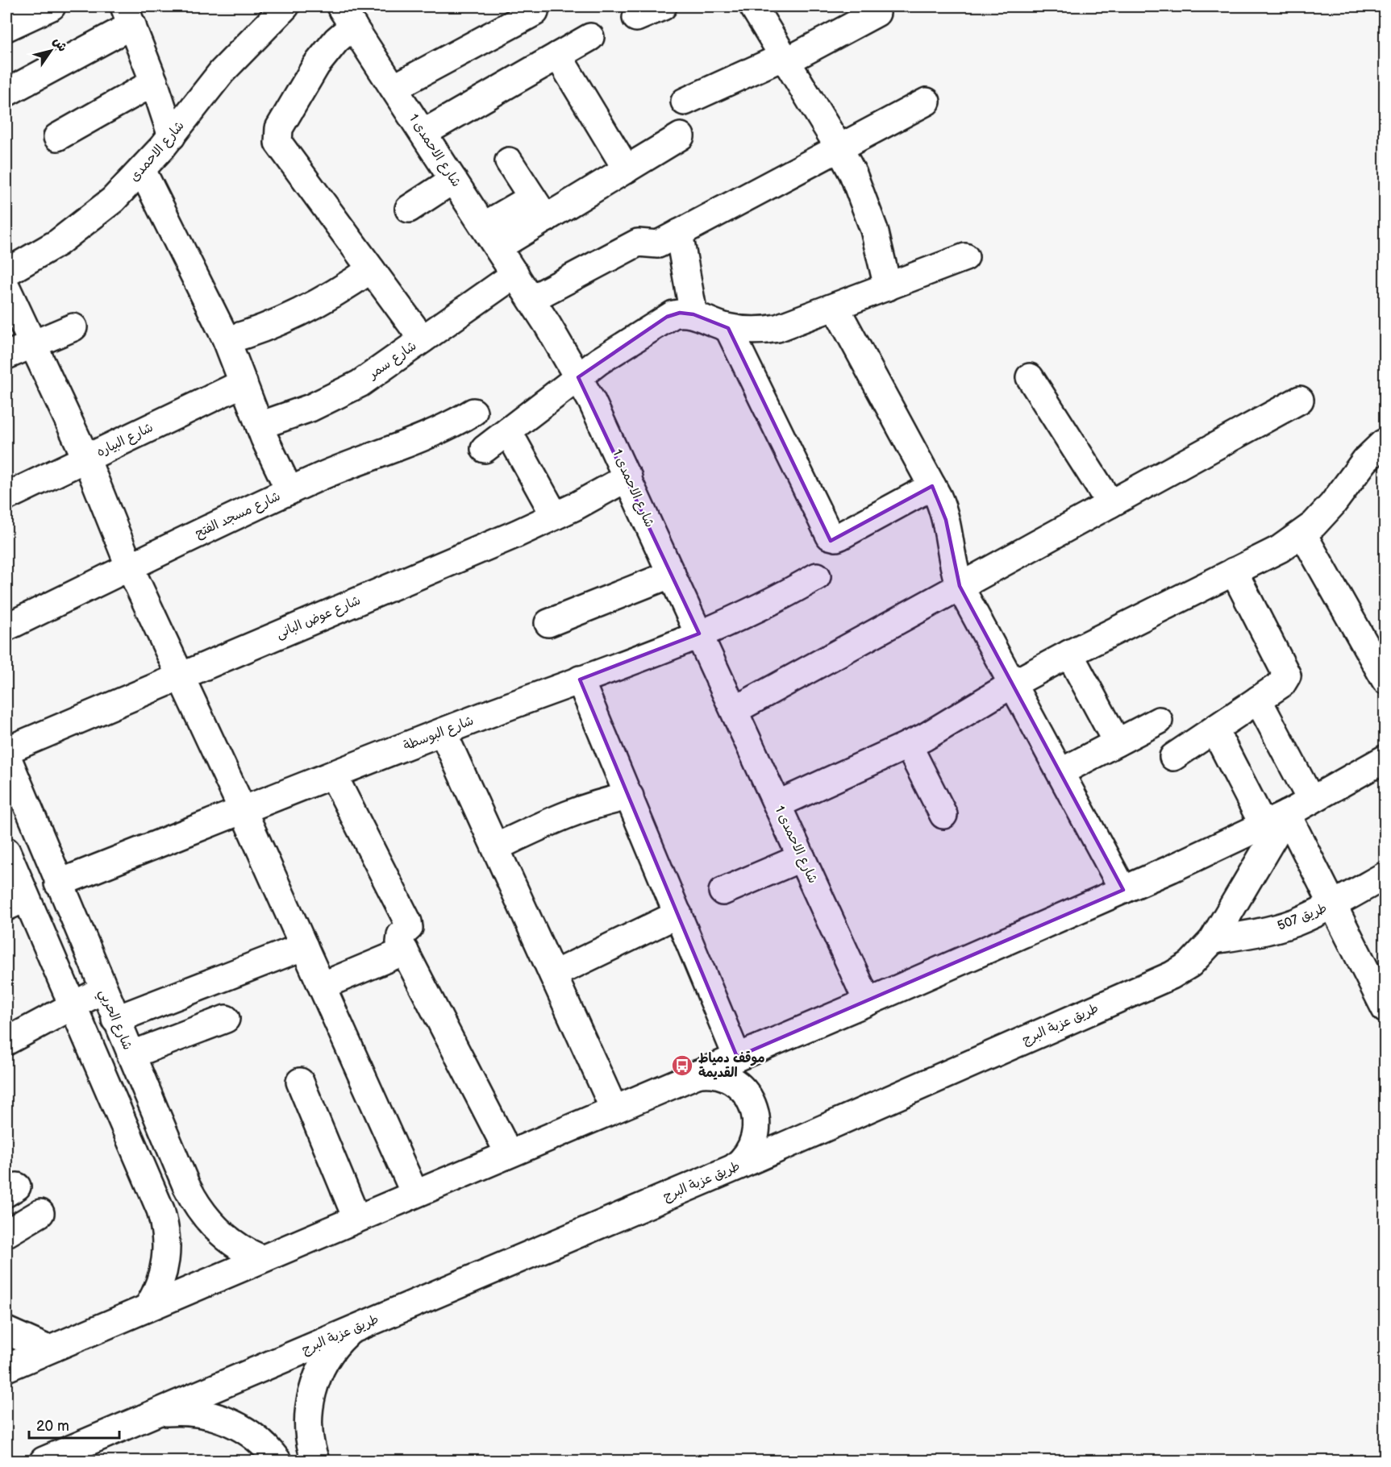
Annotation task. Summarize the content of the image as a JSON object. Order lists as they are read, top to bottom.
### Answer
{
  "streets": {
    "street": [
      "شارع الاحمدى 1",
      "شارع الاحمدى",
      "شارع سمر",
      "شارع البياره",
      "شارع مسجد الفتح",
      "شارع عوض البانى",
      "شارع البوسطة",
      "طريق 507",
      "شارع الحربي",
      "طريق عزبة البرج"
    ]
  },
  "crossings": [
    ["شارع الاحمدى 1", "شارع سمر"],
    ["شارع الاحمدى 1", "شارع عوض البانى"],
    ["شارع الاحمدى 1", "شارع البوسطة"],
    ["شارع الاحمدى 1", "طريق عزبة البرج"],
    ["شارع البوسطة", "شارع الحربي"],
    ["طريق 507", "طريق عزبة البرج"],
    ["شارع الحربي", "طريق عزبة البرج"]
  ],
  "places": {
    "bus stop": ["موقف دمياط القديمة"]
  },
  "scale_bar": "20 m",
  "north": "top right"
}
